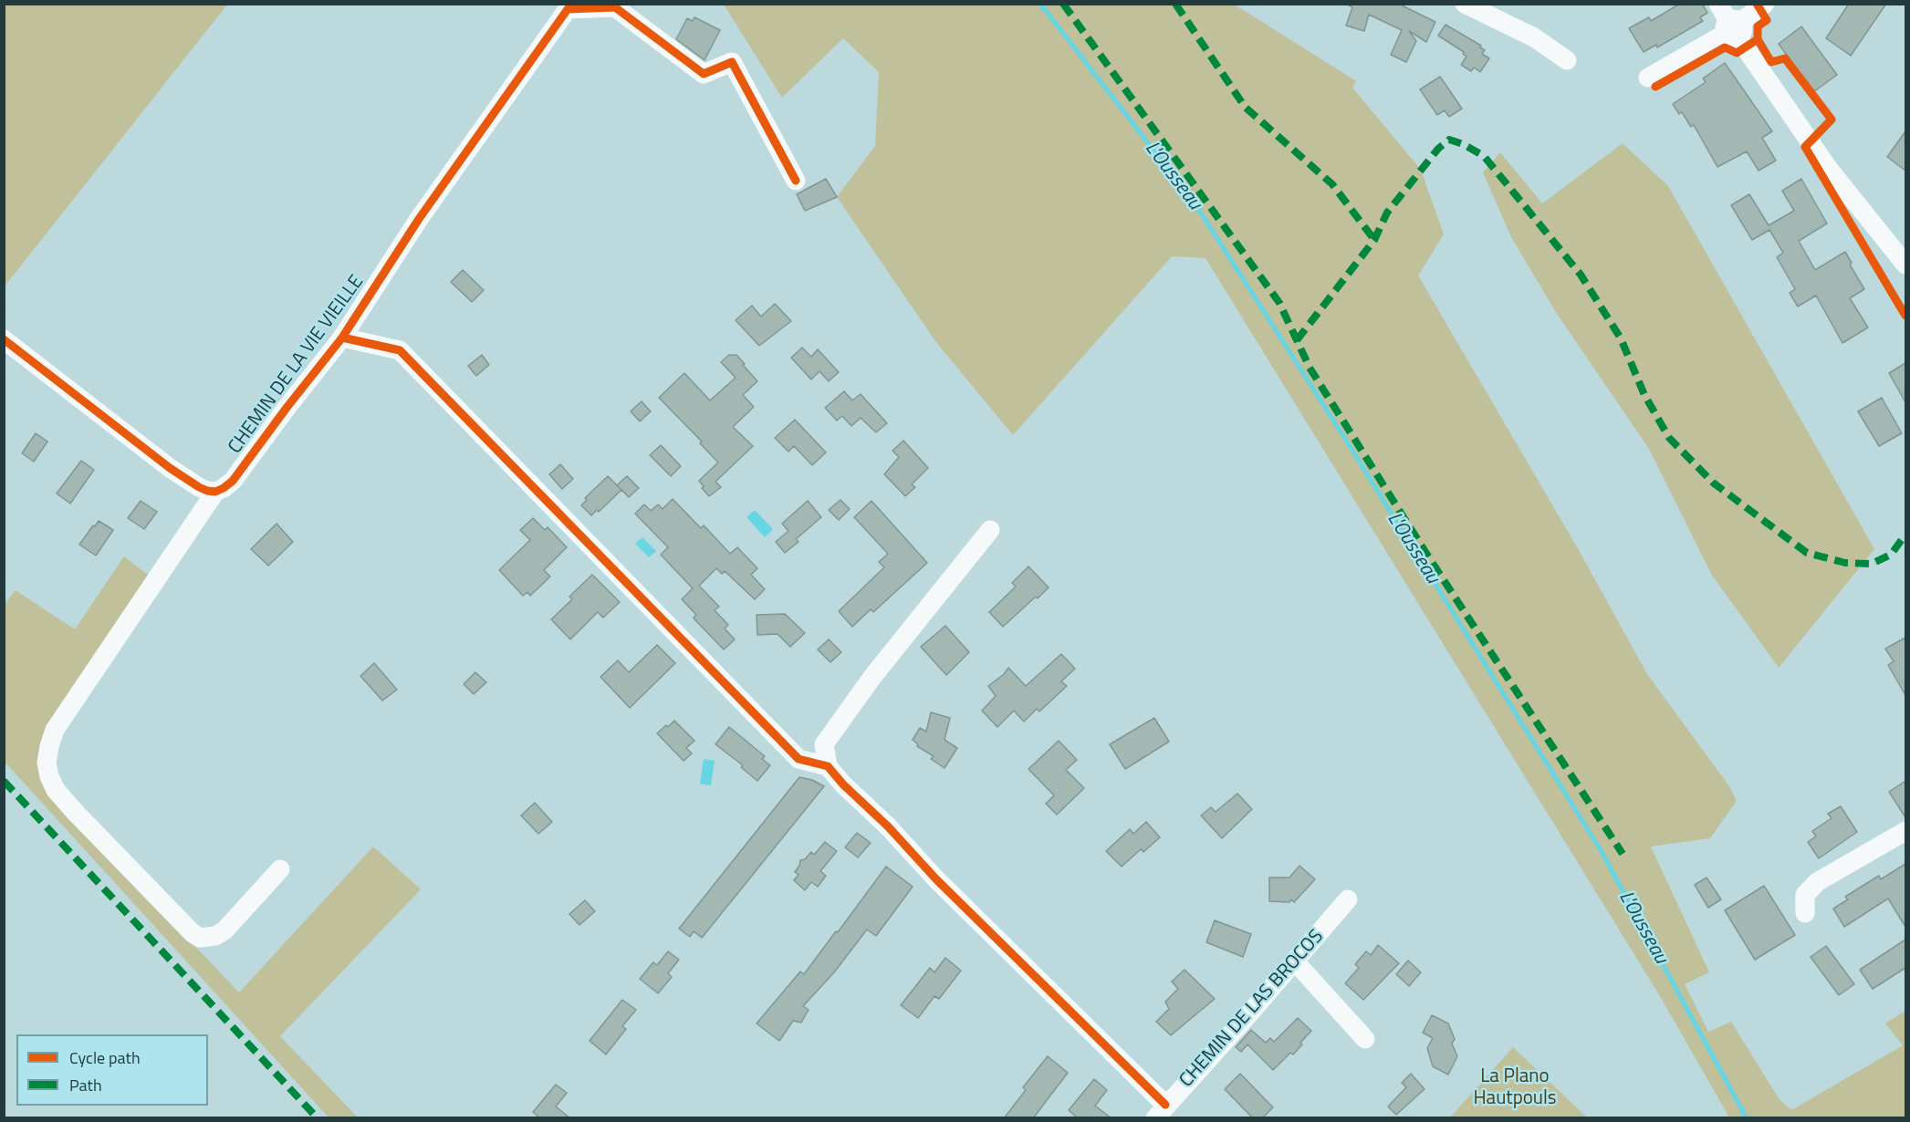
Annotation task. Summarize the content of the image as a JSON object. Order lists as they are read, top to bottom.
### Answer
{
  "streets": {
    "street": ["CHEMIN DE LA VIE VIEILLE", "CHEMIN DE LAS BROCOS"]
  },
  "water": ["L'Ousseau"],
  "parks": ["La Plano Hautpouls"],
  "legend": ["Cycle path", "Path"]
}
